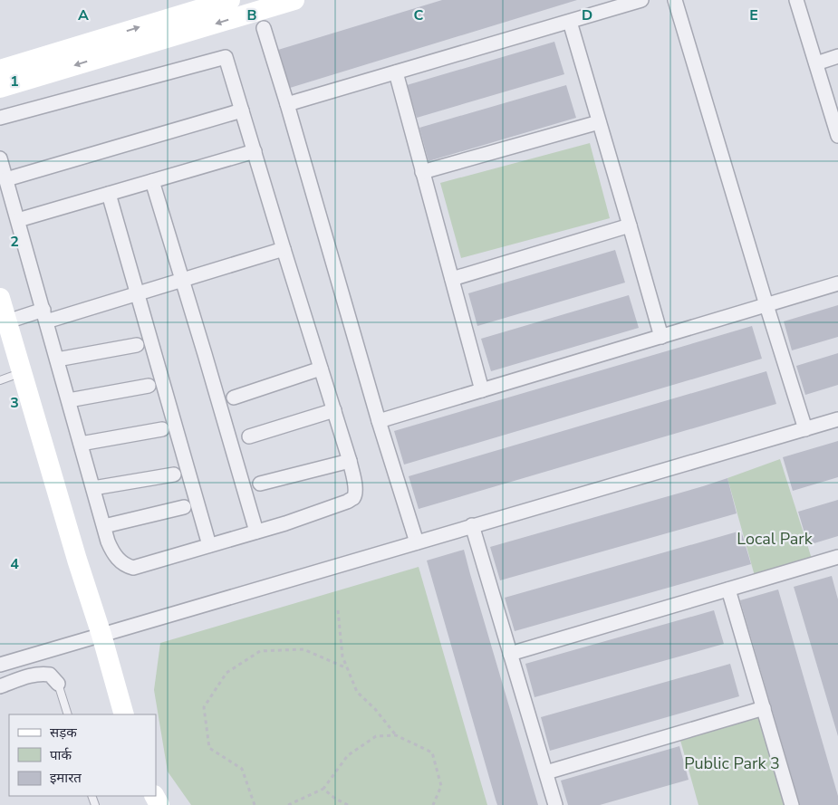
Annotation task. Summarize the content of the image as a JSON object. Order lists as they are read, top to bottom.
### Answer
{
  "parks": ["Local Park", "Public Park 3"],
  "legend": ["सड़क", "पार्क", "इमारत"],
  "grid": {
    "columns": [
      "A",
      "B",
      "C",
      "D",
      "E"
    ],
    "rows": [
      "1",
      "2",
      "3",
      "4"
    ]
  }
}
